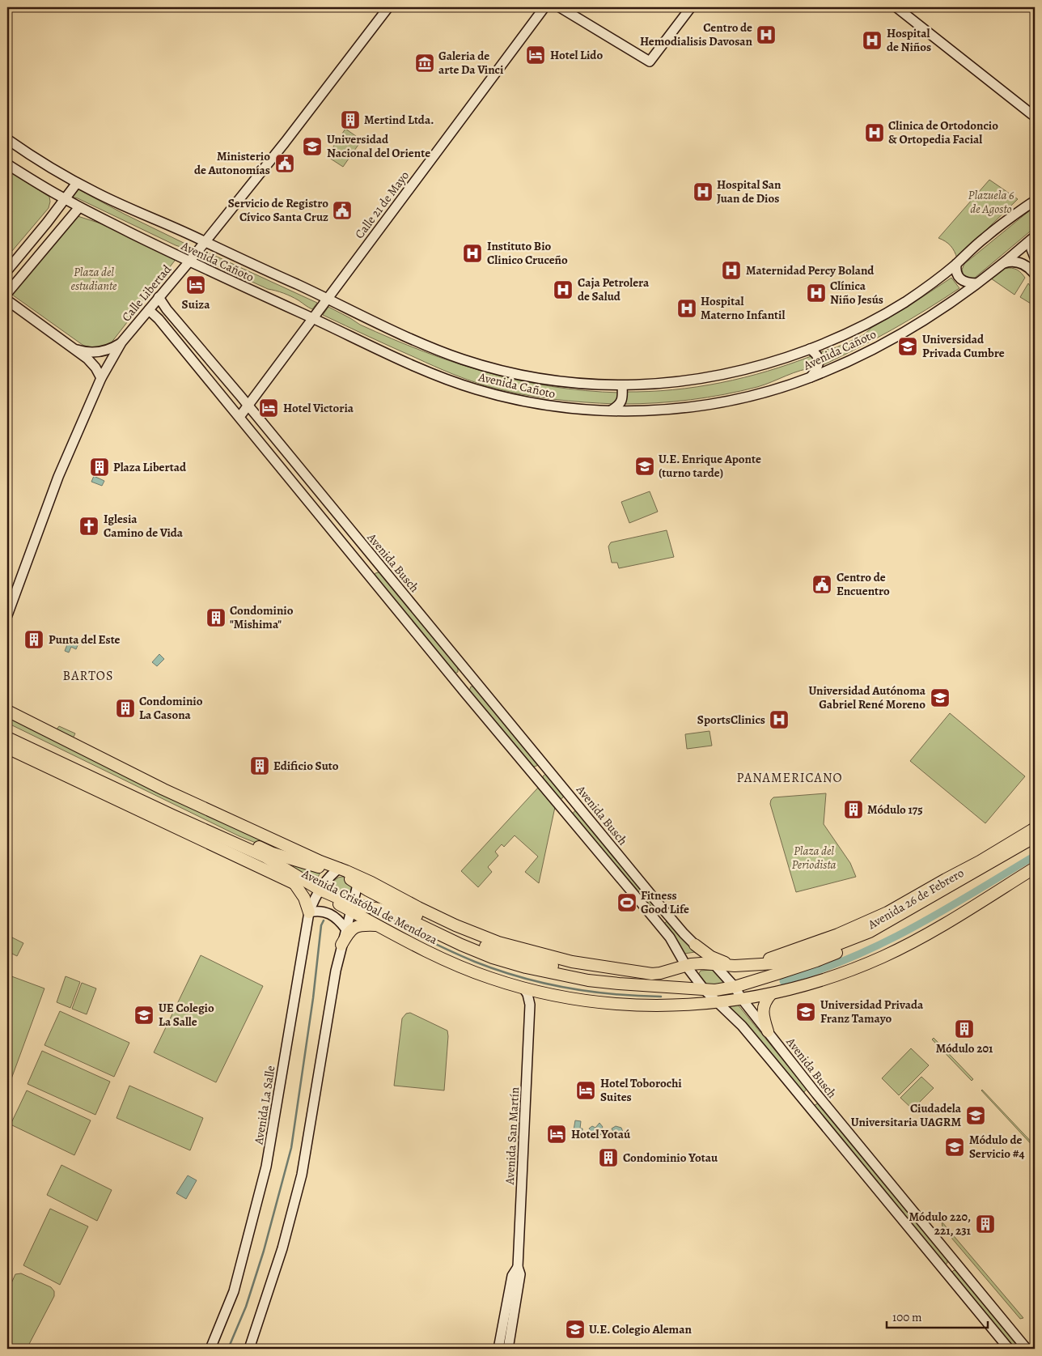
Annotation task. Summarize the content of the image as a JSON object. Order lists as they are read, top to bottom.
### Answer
{
  "streets": {
    "main road": [
      "Calle 21 de Mayo",
      "Avenida Cañoto",
      "Calle Libertad",
      "Avenida Busch",
      "Avenida 26 de Febrero",
      "Avenida Cristóbal de Mendoza",
      "Avenida La Salle",
      "Avenida San Martín"
    ]
  },
  "crossings": [
    ["Calle 21 de Mayo", "Avenida Cañoto"],
    ["Calle 21 de Mayo", "Avenida Busch"],
    ["Avenida Cañoto", "Calle Libertad"],
    ["Calle Libertad", "Avenida Busch"],
    ["Avenida Busch", "Avenida 26 de Febrero"],
    ["Avenida Busch", "Avenida Cristóbal de Mendoza"],
    ["Avenida 26 de Febrero", "Avenida Cristóbal de Mendoza"],
    ["Avenida Cristóbal de Mendoza", "Avenida La Salle"],
    ["Avenida Cristóbal de Mendoza", "Avenida San Martín"]
  ],
  "districts": ["BARTOS", "PANAMERICANO"],
  "parks": ["Plazuela 6 de Agosto", "Plaza del estudiante", "Plaza del Periodista"],
  "places": {
    "hospital": [
      "Centro de Hemodialisis Davosan",
      "Hospital de Niños",
      "Clinica de Ortodoncio & Ortopedia Facial",
      "Hospital San Juan de Dios",
      "Instituto Bio Clinico Cruceño",
      "Maternidad Percy Boland",
      "Caja Petrolera de Salud",
      "Clínica Niño Jesús",
      "Hospital Materno Infantil",
      "SportsClinics"
    ],
    "hotel": [
      "Hotel Lido",
      "Suiza",
      "Hotel Victoria",
      "Hotel Toborochi Suites",
      "Hotel Yotaú"
    ],
    "museum": ["Galeria de arte Da Vinci"],
    "building": [
      "Mertind Ltda.",
      "Plaza Libertad",
      "Condominio \"Mishima\"",
      "Punta del Este",
      "Condominio La Casona",
      "Edificio Suto",
      "Módulo 175",
      "Módulo 201",
      "Condominio Yotau",
      "Módulo 220, 221, 231"
    ],
    "school or university": [
      "Universidad Nacional del Oriente",
      "Universidad Privada Cumbre",
      "U.E. Enrique Aponte (turno tarde)",
      "Universidad Autónoma Gabriel René Moreno",
      "Universidad Privada Franz Tamayo",
      "UE Colegio La Salle",
      "Ciudadela Universitaria UAGRM",
      "Módulo de Servicio #4",
      "U.E. Colegio Aleman"
    ],
    "public building": ["Ministerio de Autonomías", "Servicio de Registro Cívico Santa Cruz", "Centro de Encuentro"],
    "church": ["Iglesia Camino de Vida"],
    "sports": ["Fitness Good Life"]
  },
  "scale_bar": "100 m"
}
